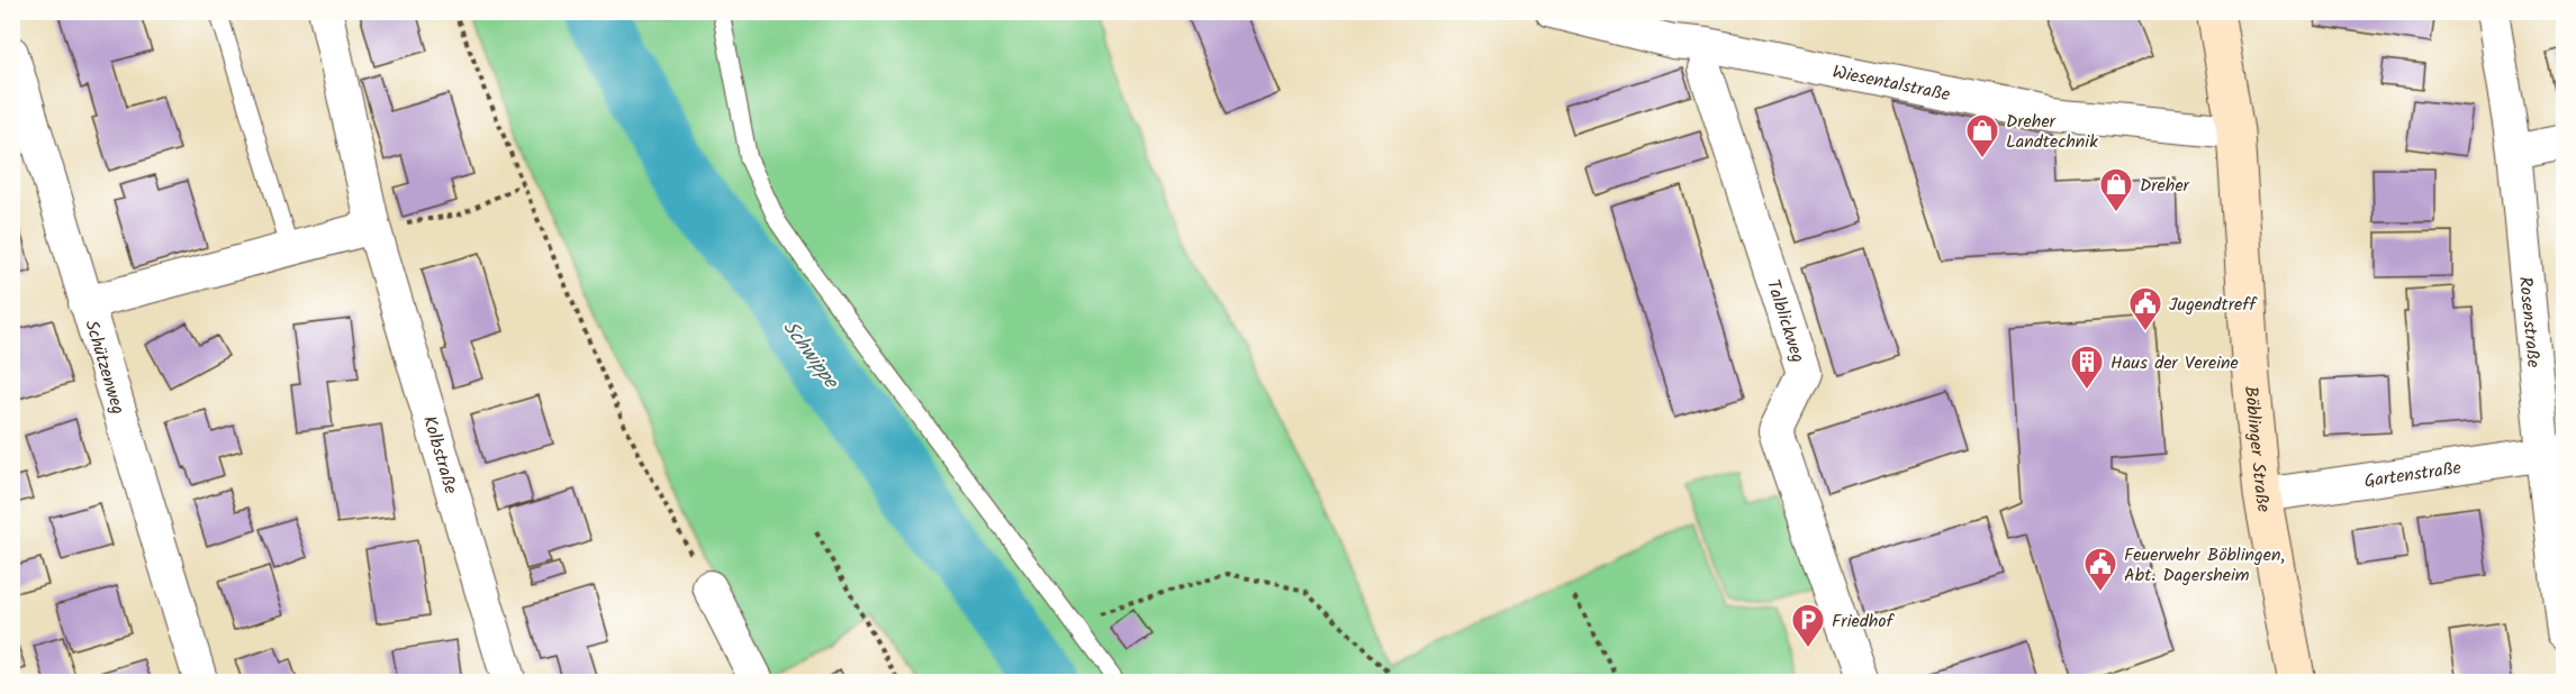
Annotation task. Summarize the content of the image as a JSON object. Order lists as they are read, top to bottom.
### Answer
{
  "streets": {
    "street": [
      "Wiesentalstraße",
      "Talblickweg",
      "Rosenstraße",
      "Schützenweg",
      "Böblinger Straße",
      "Kolbstraße",
      "Gartenstraße"
    ]
  },
  "crossings": [
    ["Wiesentalstraße", "Böblinger Straße"],
    ["Rosenstraße", "Gartenstraße"],
    ["Böblinger Straße", "Gartenstraße"]
  ],
  "water": ["Schwippe"],
  "places": {
    "shop": ["Dreher Landtechnik", "Dreher"],
    "public building": ["Jugendtreff", "Feuerwehr Böblingen, Abt. Dagersheim"],
    "building": ["Haus der Vereine"],
    "parking": ["Friedhof"]
  }
}
